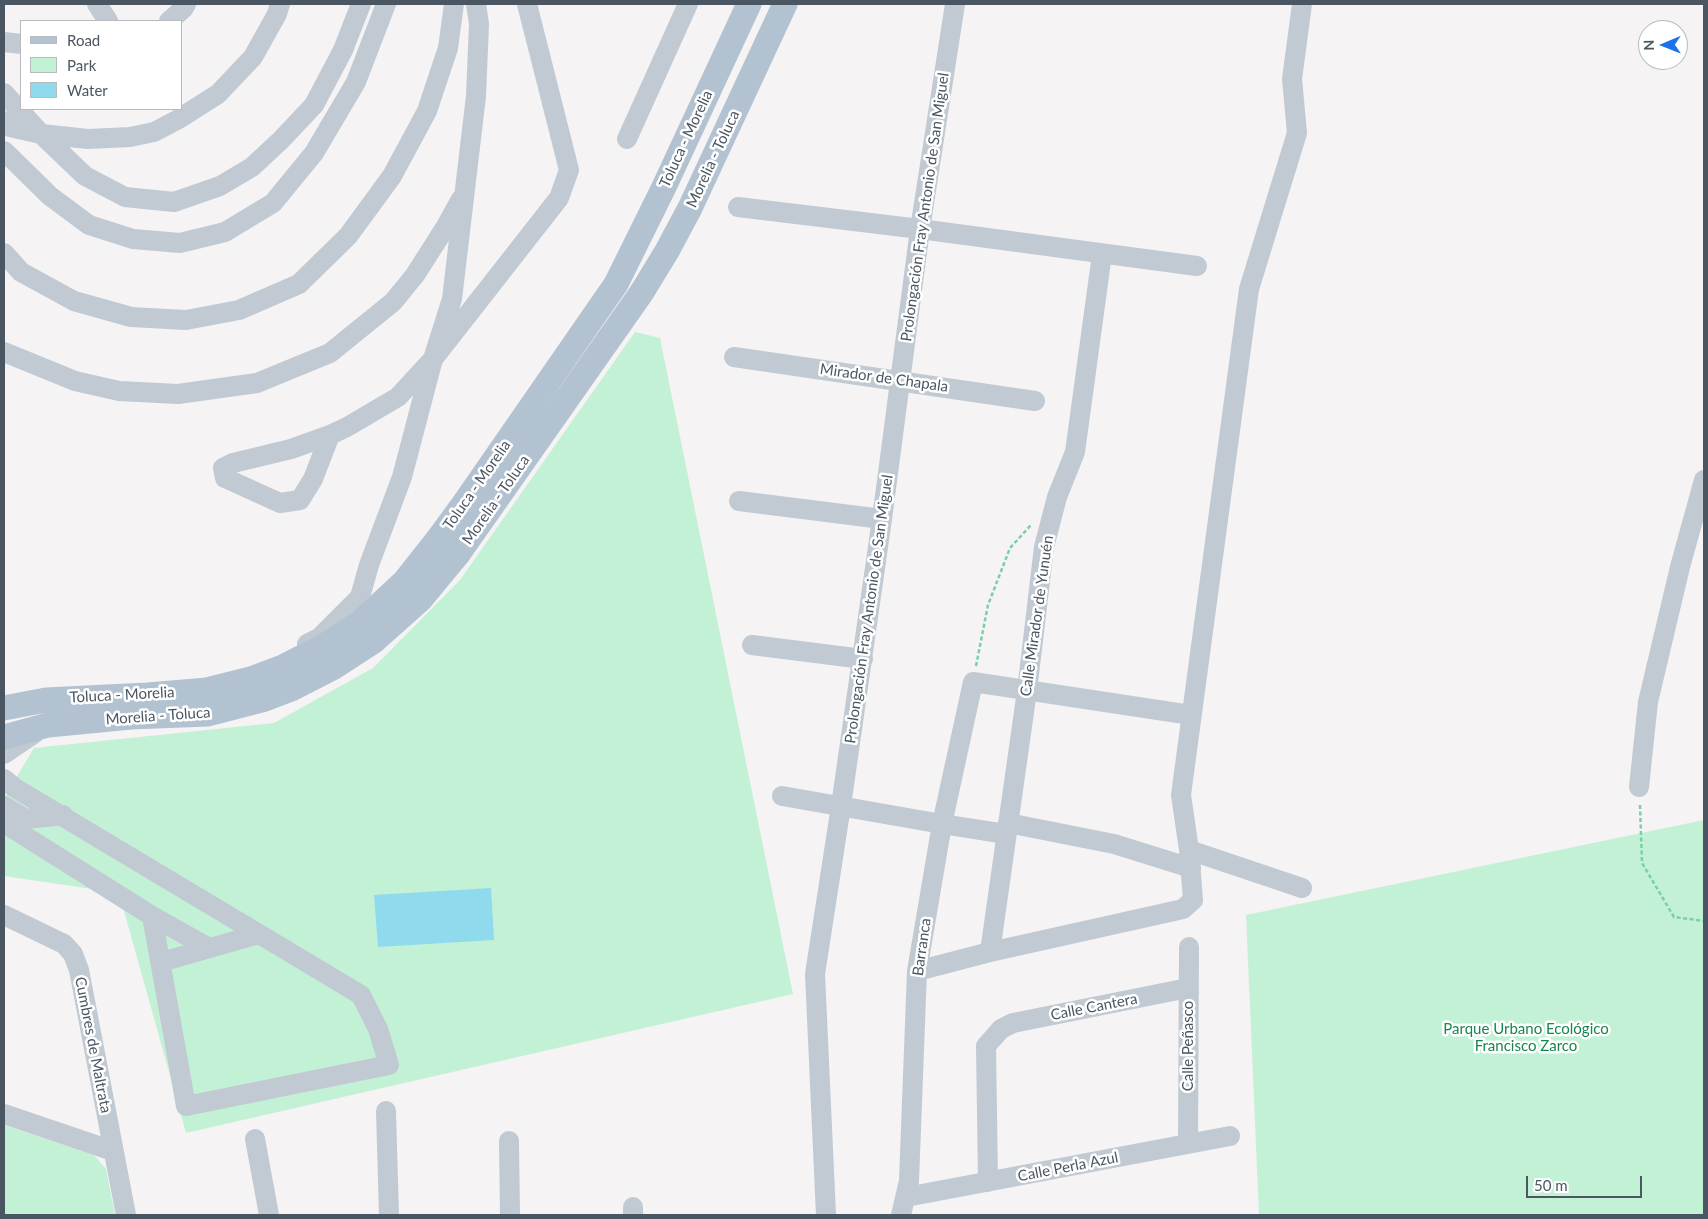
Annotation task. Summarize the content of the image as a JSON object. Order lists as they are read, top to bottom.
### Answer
{
  "streets": {
    "main road": ["Toluca - Morelia", "Morelia - Toluca"],
    "street": [
      "Prolongación Fray Antonio de San Miguel",
      "Mirador de Chapala",
      "Calle Mirador de Yunuén",
      "Barranca",
      "Calle Cantera",
      "Cumbres de Maltrata",
      "Calle Peñasco",
      "Calle Perla Azul"
    ]
  },
  "crossings": [
    ["Prolongación Fray Antonio de San Miguel", "Mirador de Chapala"],
    ["Barranca", "Calle Perla Azul"],
    ["Calle Cantera", "Calle Peñasco"],
    ["Calle Cantera", "Calle Perla Azul"],
    ["Calle Peñasco", "Calle Perla Azul"]
  ],
  "parks": ["Parque Urbano Ecológico Francisco Zarco"],
  "legend": ["Road", "Park", "Water"],
  "scale_bar": "50 m",
  "north": "left"
}
